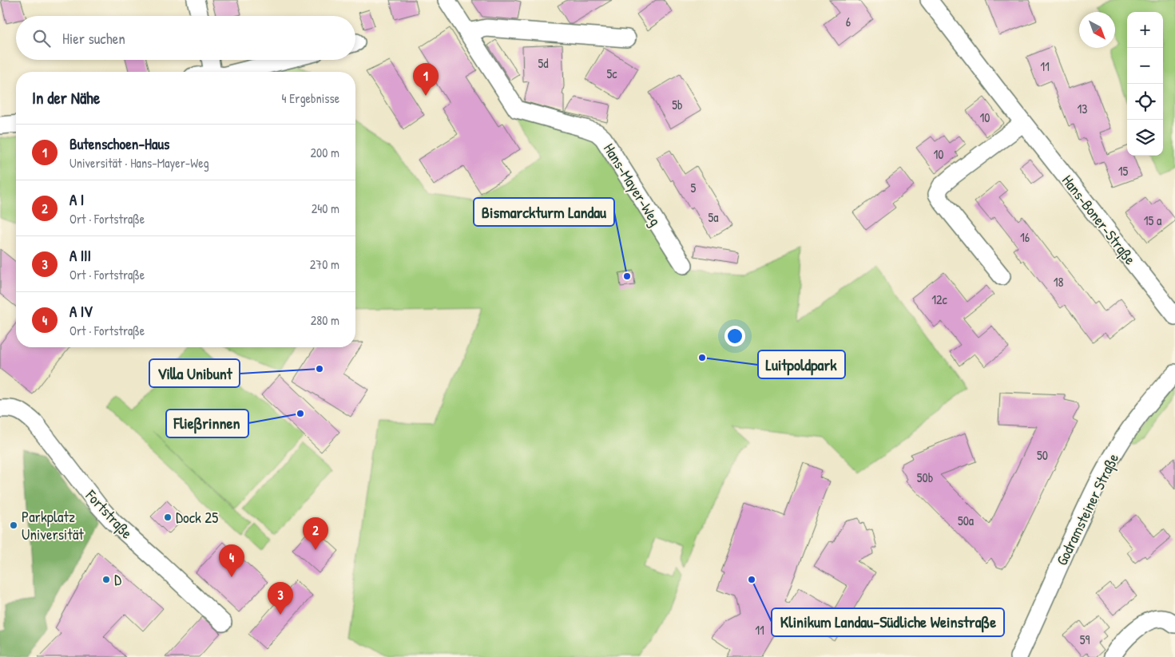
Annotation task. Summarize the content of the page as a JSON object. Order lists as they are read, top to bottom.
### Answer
{
  "streets": {
    "street": [
      "Hans-Mayer-Weg",
      "Hans-Boner-Straße",
      "Godramsteiner Straße",
      "Fortstraße"
    ]
  },
  "places": [
    "Bismarckturm Landau",
    "Luitpoldpark",
    "Villa Unibunt",
    "Fließrinnen",
    "Dock 25",
    "Parkplatz Universität",
    "D",
    "Klinikum Landau-Südliche Weinstraße"
  ],
  "house_numbers": [
    "6",
    "5d",
    "11",
    "5c",
    "5b",
    "13",
    "10",
    "10",
    "15",
    "5",
    "5a",
    "15 a",
    "16",
    "18",
    "12c",
    "50",
    "50b",
    "50a",
    "11",
    "59"
  ],
  "north": "bottom right",
  "page": {
    "map_buttons": ["+", "−"],
    "search": "Hier suchen",
    "pins": [
      "1",
      "2",
      "4",
      "3"
    ],
    "heading": ["In der Nähe", "4 Ergebnisse"],
    "list": [
      {
        "mark": "1",
        "name": "Butenschoen-Haus",
        "note": "Universität · Hans-Mayer-Weg",
        "value": "200 m"
      },
      {
        "mark": "2",
        "name": "A I",
        "note": "Ort · Fortstraße",
        "value": "240 m"
      },
      {
        "mark": "3",
        "name": "A III",
        "note": "Ort · Fortstraße",
        "value": "270 m"
      },
      {
        "mark": "4",
        "name": "A IV",
        "note": "Ort · Fortstraße",
        "value": "280 m"
      }
    ]
  }
}
